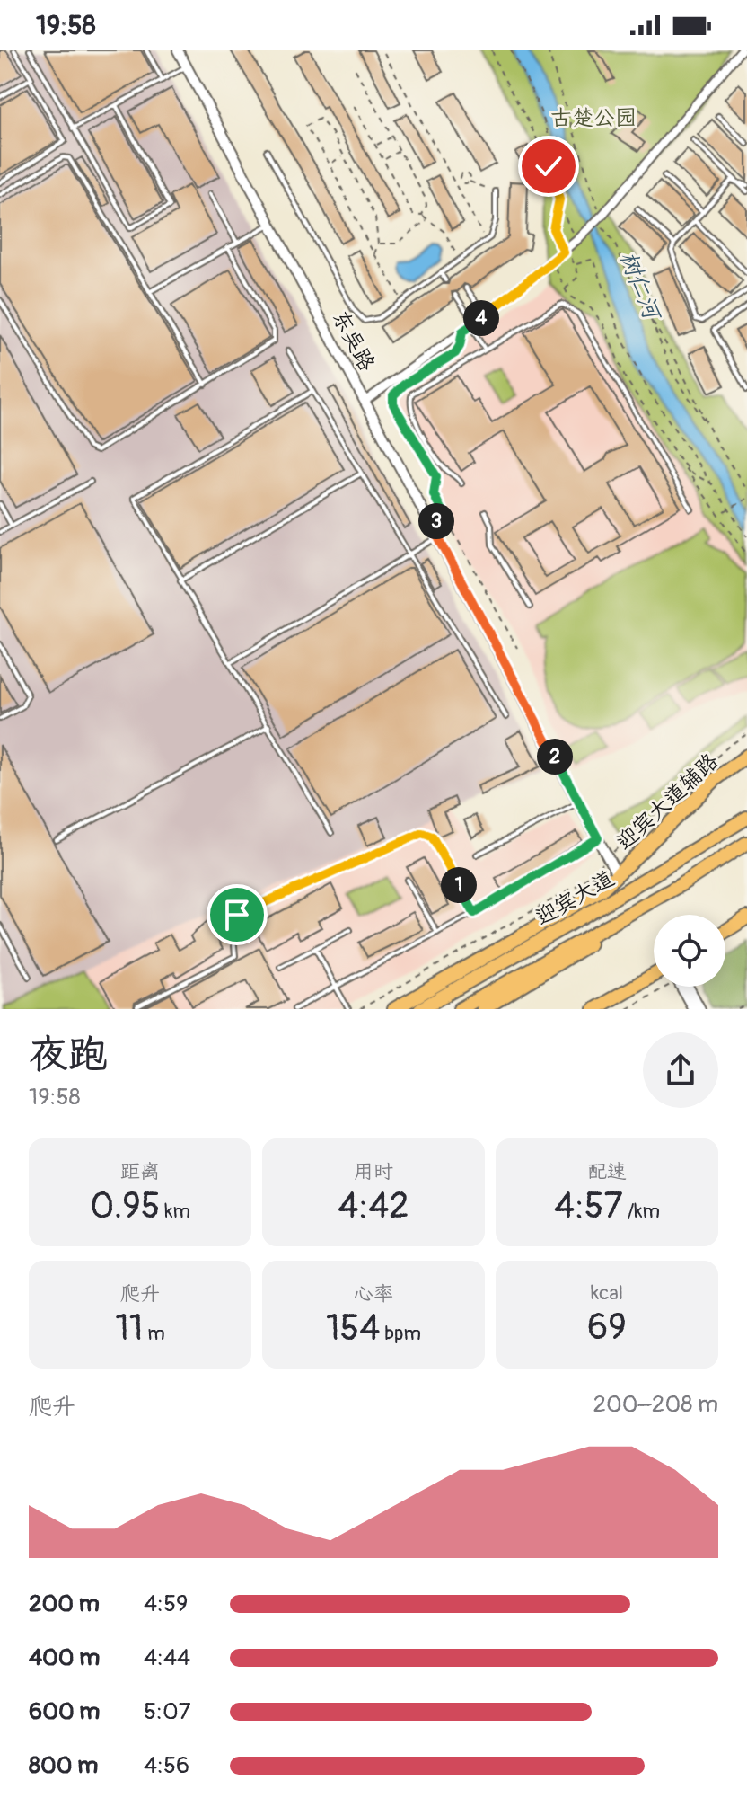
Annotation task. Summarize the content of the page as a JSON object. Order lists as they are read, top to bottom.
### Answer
{
  "streets": {
    "main road": ["迎宾大道辅路", "迎宾大道"],
    "street": ["东吴路"]
  },
  "crossings": [
    ["东吴路", "迎宾大道辅路"]
  ],
  "water": ["树仁河"],
  "parks": ["古楚公园"],
  "page": {
    "status": "19:58",
    "pins": [
      "4",
      "3",
      "2",
      "1"
    ],
    "heading": ["夜跑", "19:58"],
    "stats": [
      ["距离", "0.95 km"],
      ["用时", "4:42"],
      ["配速", "4:57 /km"],
      ["爬升", "11 m"],
      ["心率", "154 bpm"],
      ["kcal", "69"]
    ],
    "chart": ["爬升", "200–208 m"],
    "list": [
      {
        "name": "200 m",
        "note": "4:59"
      },
      {
        "name": "400 m",
        "note": "4:44"
      },
      {
        "name": "600 m",
        "note": "5:07"
      },
      {
        "name": "800 m",
        "note": "4:56"
      }
    ]
  }
}
